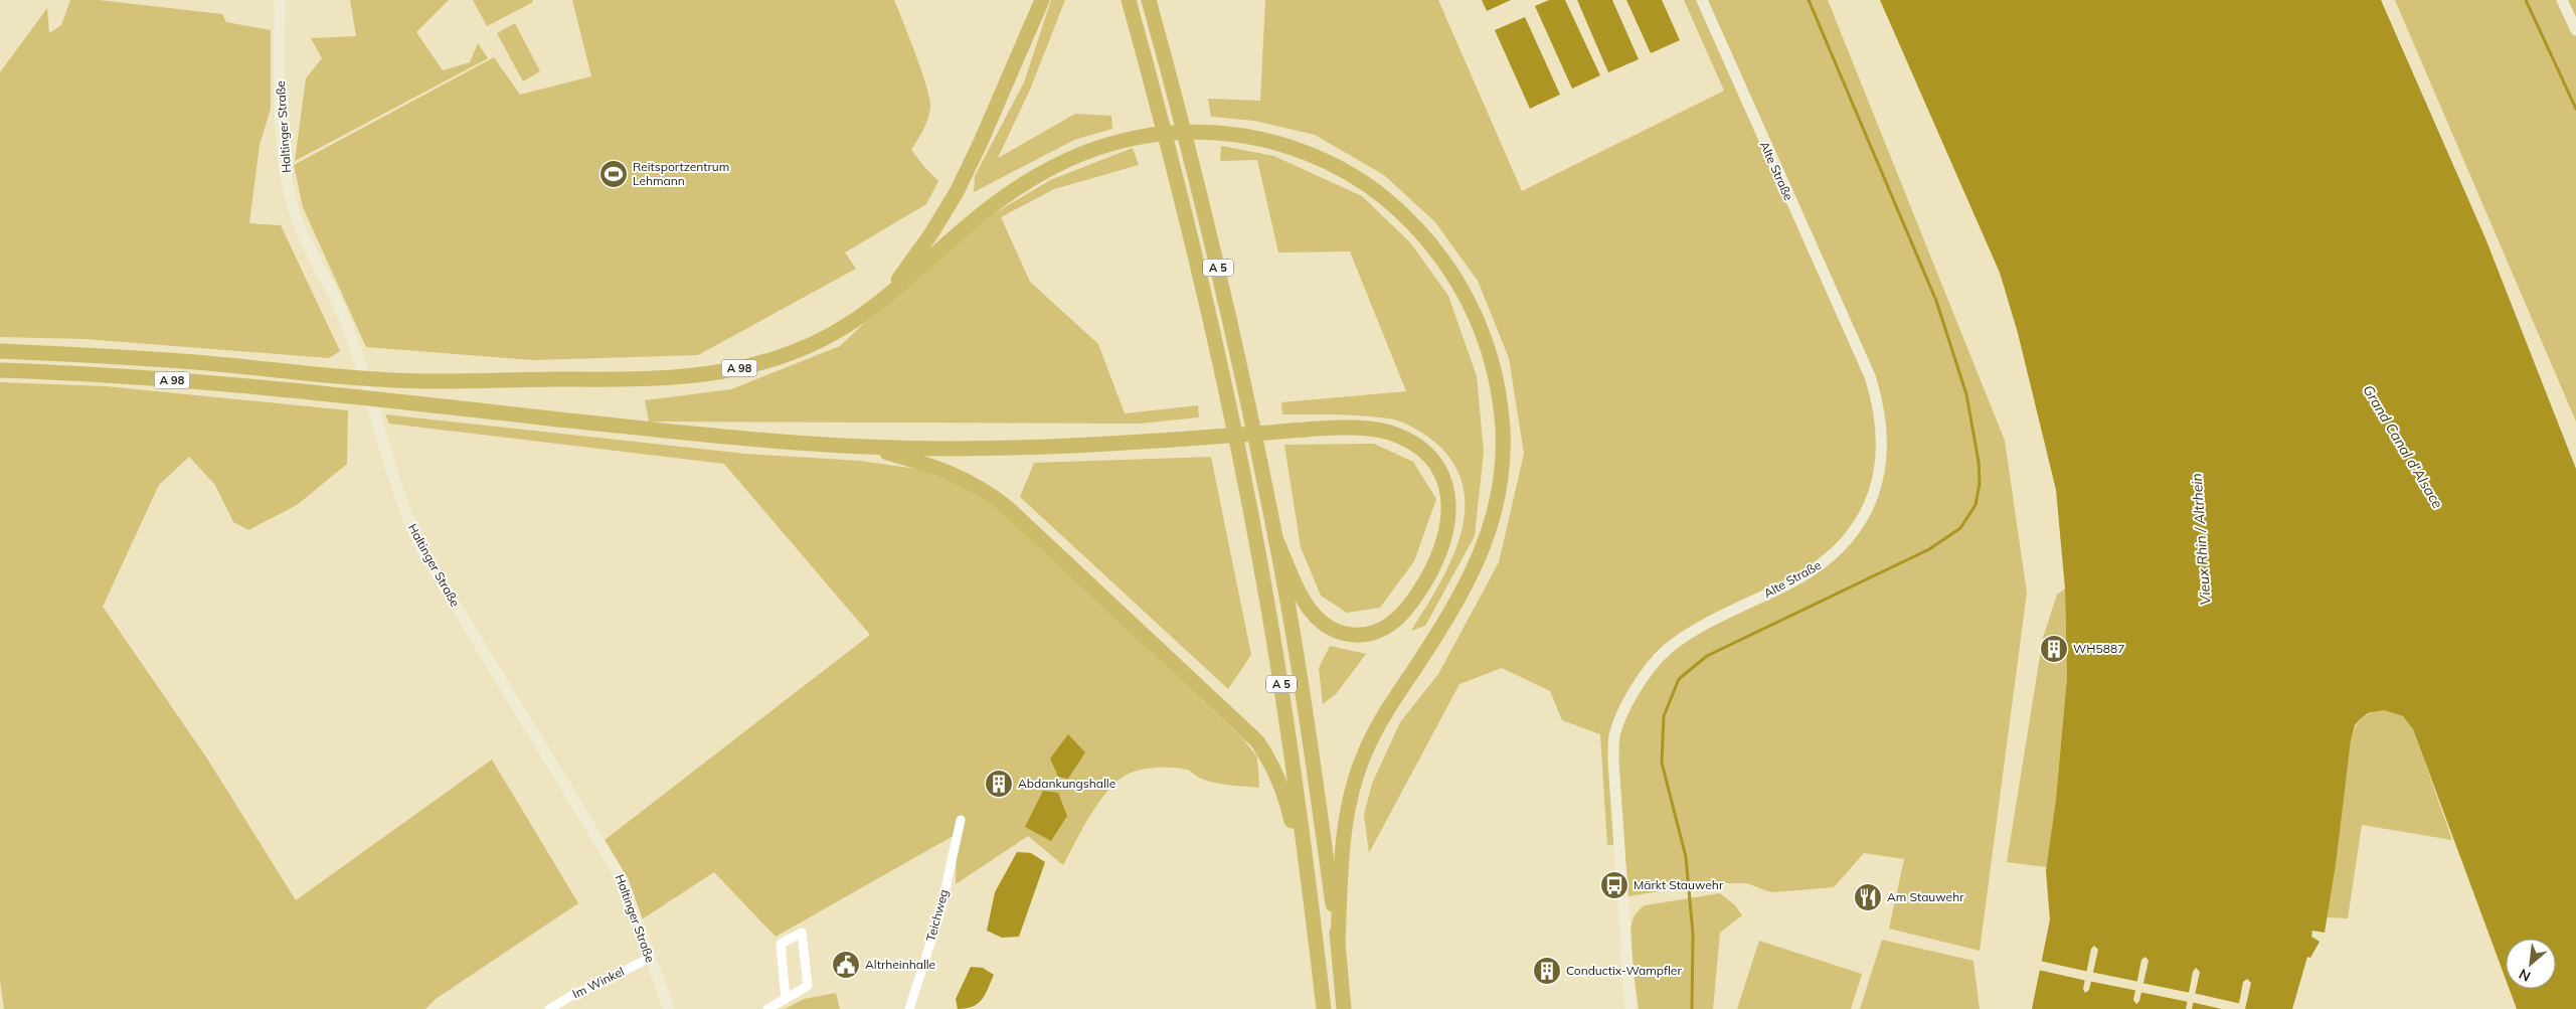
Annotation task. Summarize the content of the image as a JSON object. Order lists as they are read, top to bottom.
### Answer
{
  "streets": {
    "highway": ["A 5", "A 98"],
    "street": [
      "Haltinger Straße",
      "Alte Straße",
      "Teichweg",
      "Im Winkel"
    ]
  },
  "crossings": [
    ["Haltinger Straße", "Im Winkel"]
  ],
  "water": ["Grand Canal d'Alsace", "Vieux Rhin / Altrhein"],
  "places": {
    "sports": ["Reitsportzentrum Lehmann"],
    "building": ["WH5887", "Abdankungshalle", "Conductix-Wampfler"],
    "bus stop": ["Märkt Stauwehr"],
    "restaurant": ["Am Stauwehr"],
    "public building": ["Altrheinhalle"]
  },
  "north": "bottom left"
}
